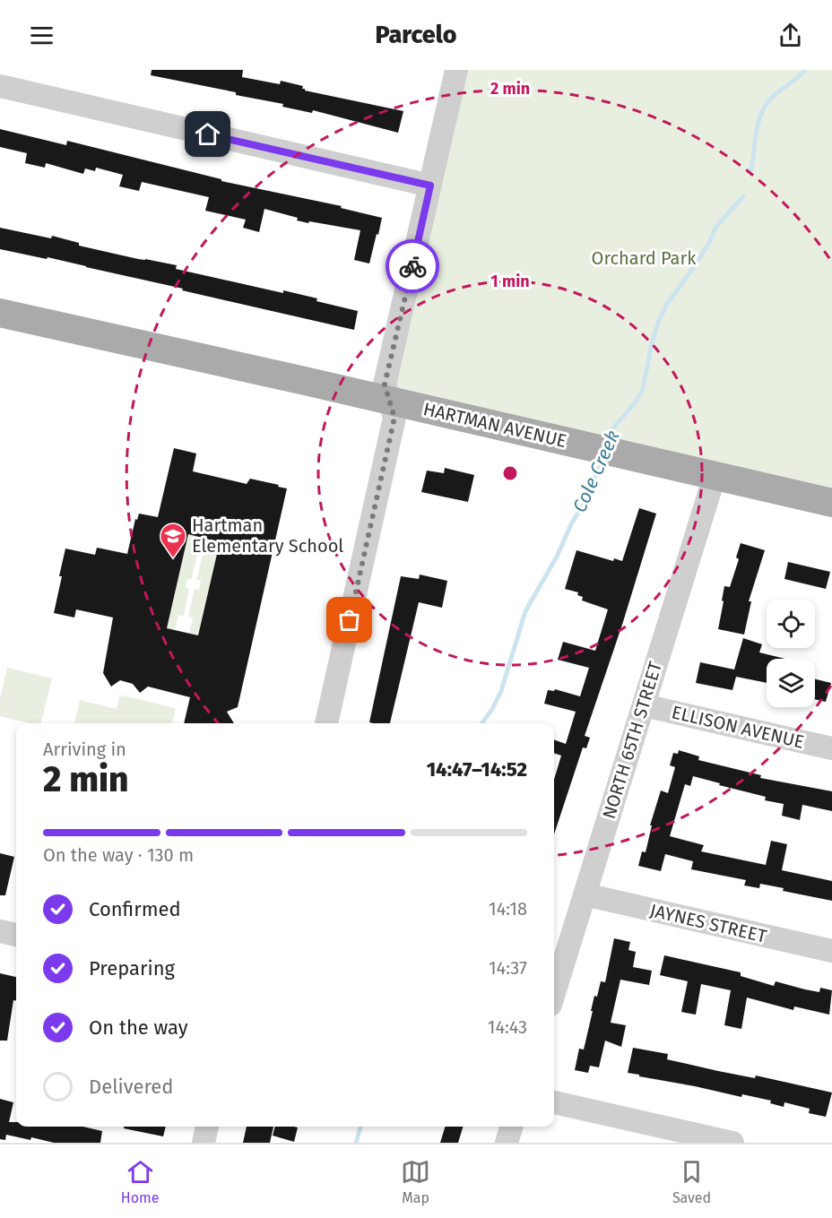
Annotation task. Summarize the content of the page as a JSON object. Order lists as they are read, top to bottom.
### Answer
{
  "streets": {
    "main road": ["HARTMAN AVENUE"],
    "street": ["ELLISON AVENUE", "NORTH 65TH STREET", "JAYNES STREET"]
  },
  "crossings": [
    ["HARTMAN AVENUE", "NORTH 65TH STREET"],
    ["ELLISON AVENUE", "NORTH 65TH STREET"],
    ["NORTH 65TH STREET", "JAYNES STREET"]
  ],
  "water": ["Cole Creek"],
  "parks": ["Orchard Park"],
  "places": {
    "school or university": ["Hartman Elementary School"]
  },
  "page": {
    "header": "Parcelo",
    "heading": ["2 min", "Arriving in", "14:47–14:52"],
    "bar": "On the way · 130 m",
    "list": [
      ["Confirmed", "14:18"],
      ["Preparing", "14:37"],
      ["On the way", "14:43"],
      "Delivered"
    ],
    "tabs": ["Home", "Map", "Saved"]
  },
  "rings": ["2 min", "1 min"]
}
